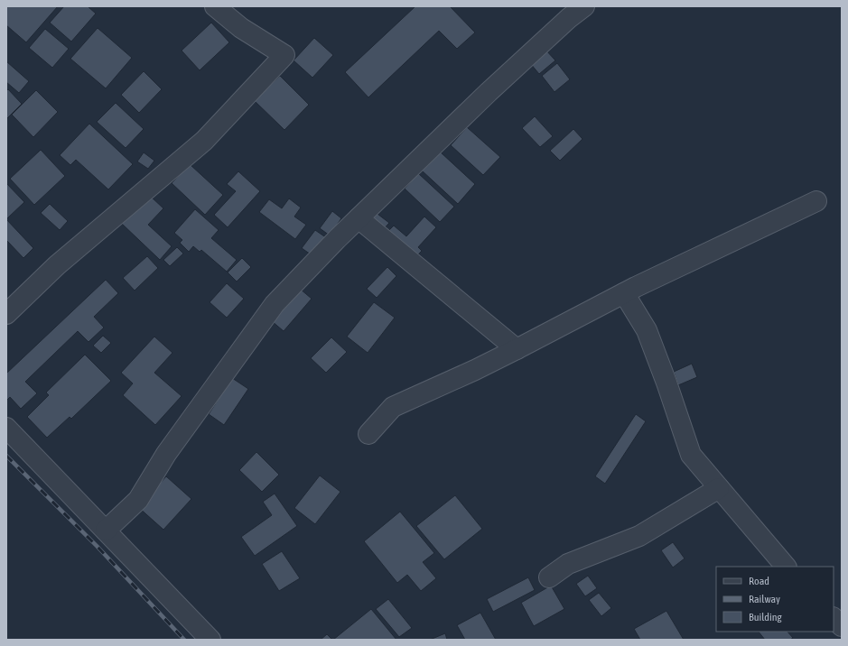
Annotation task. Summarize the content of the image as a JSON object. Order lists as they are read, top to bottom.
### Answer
{
  "legend": ["Road", "Railway", "Building"]
}
